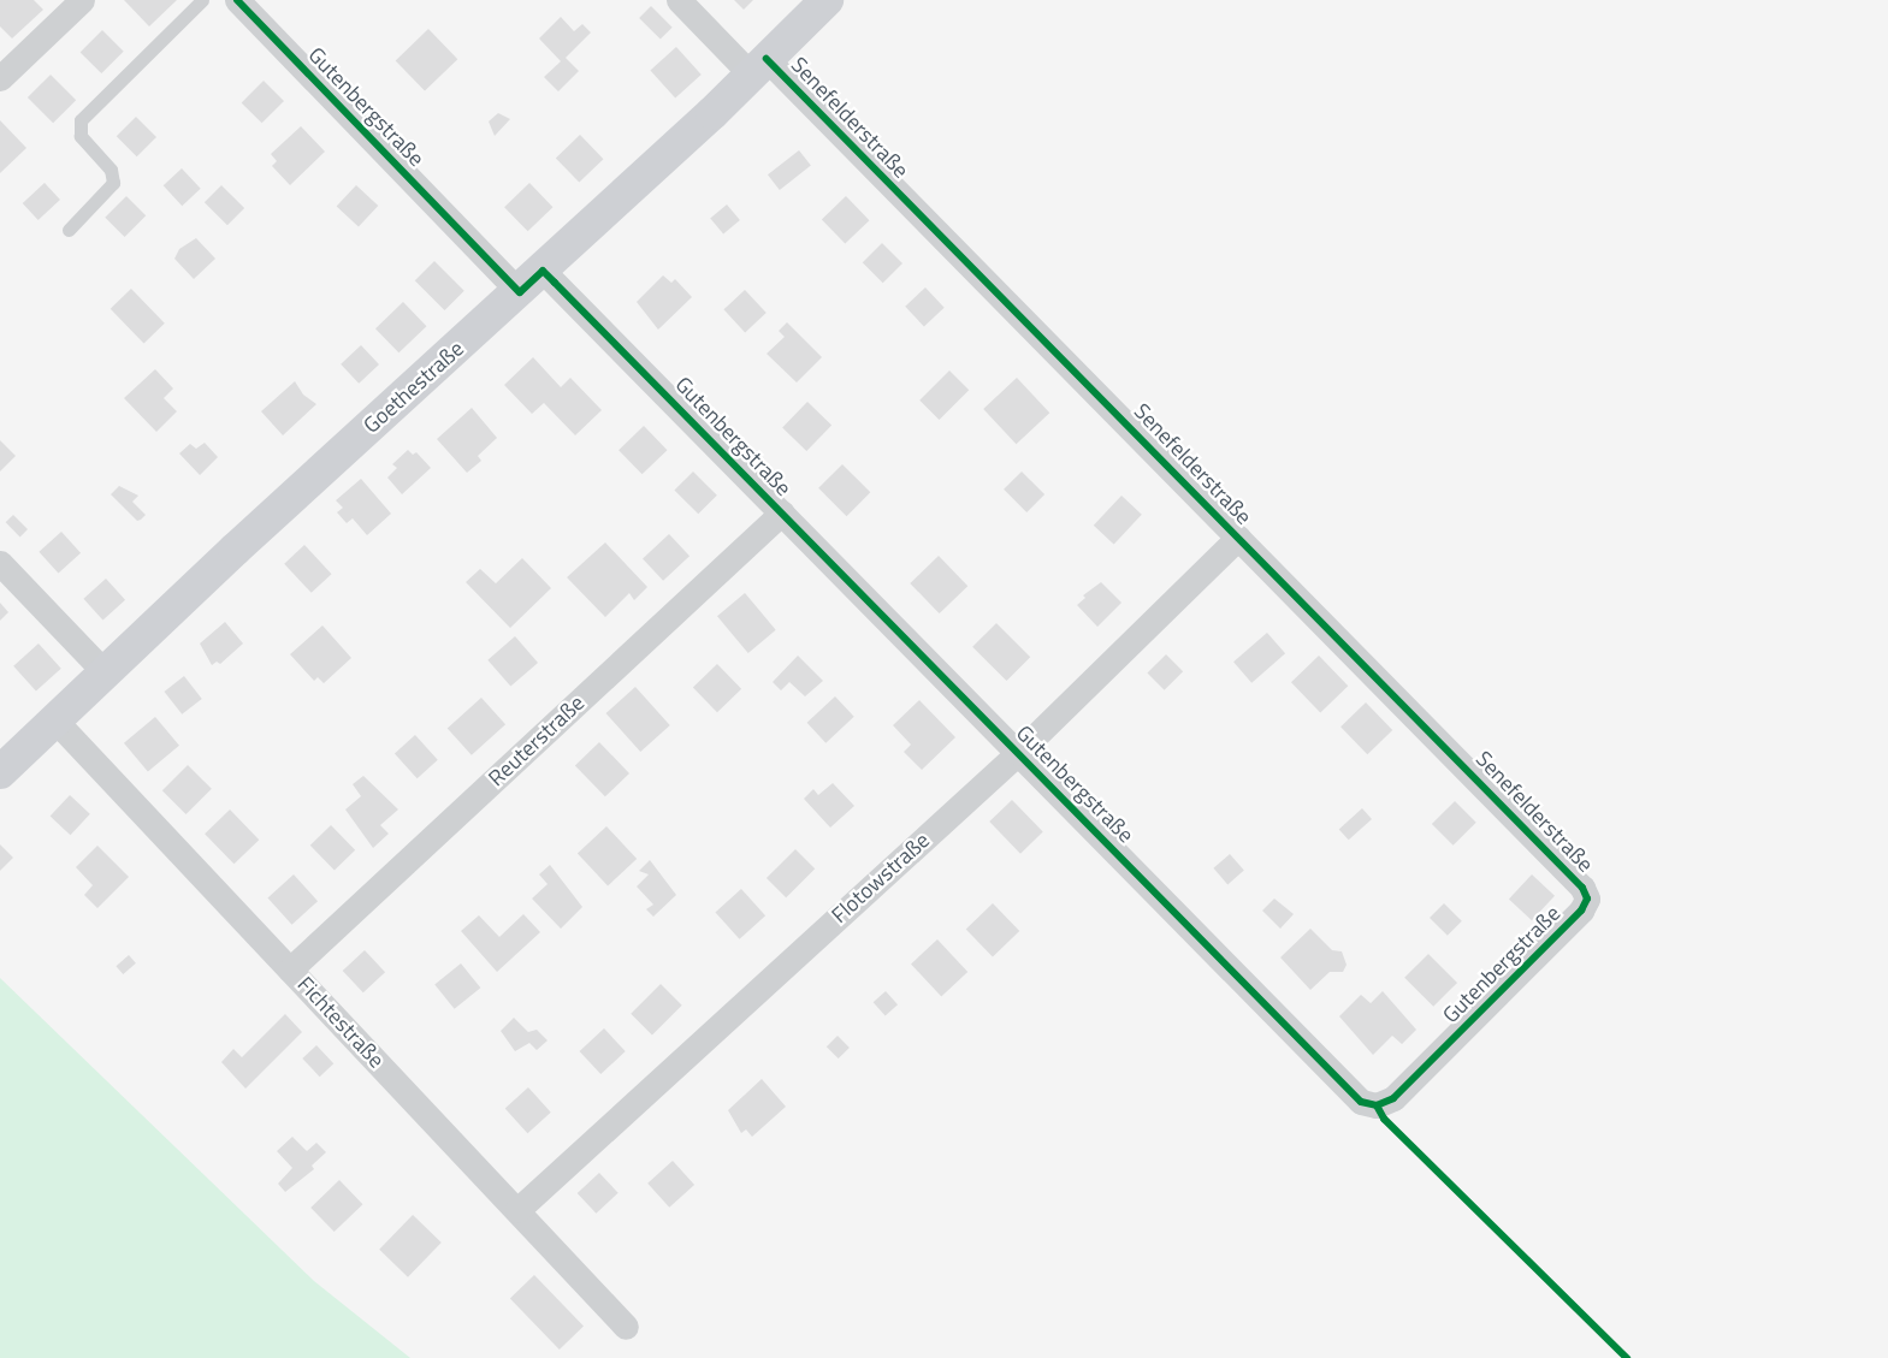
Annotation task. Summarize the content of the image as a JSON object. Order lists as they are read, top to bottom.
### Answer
{
  "streets": {
    "street": [
      "Gutenbergstraße",
      "Senefelderstraße",
      "Goethestraße",
      "Reuterstraße",
      "Flotowstraße",
      "Fichtestraße"
    ]
  },
  "crossings": [
    ["Gutenbergstraße", "Senefelderstraße"],
    ["Gutenbergstraße", "Goethestraße"],
    ["Gutenbergstraße", "Reuterstraße"],
    ["Gutenbergstraße", "Flotowstraße"],
    ["Senefelderstraße", "Goethestraße"],
    ["Senefelderstraße", "Flotowstraße"],
    ["Goethestraße", "Fichtestraße"],
    ["Reuterstraße", "Fichtestraße"],
    ["Flotowstraße", "Fichtestraße"]
  ]
}
